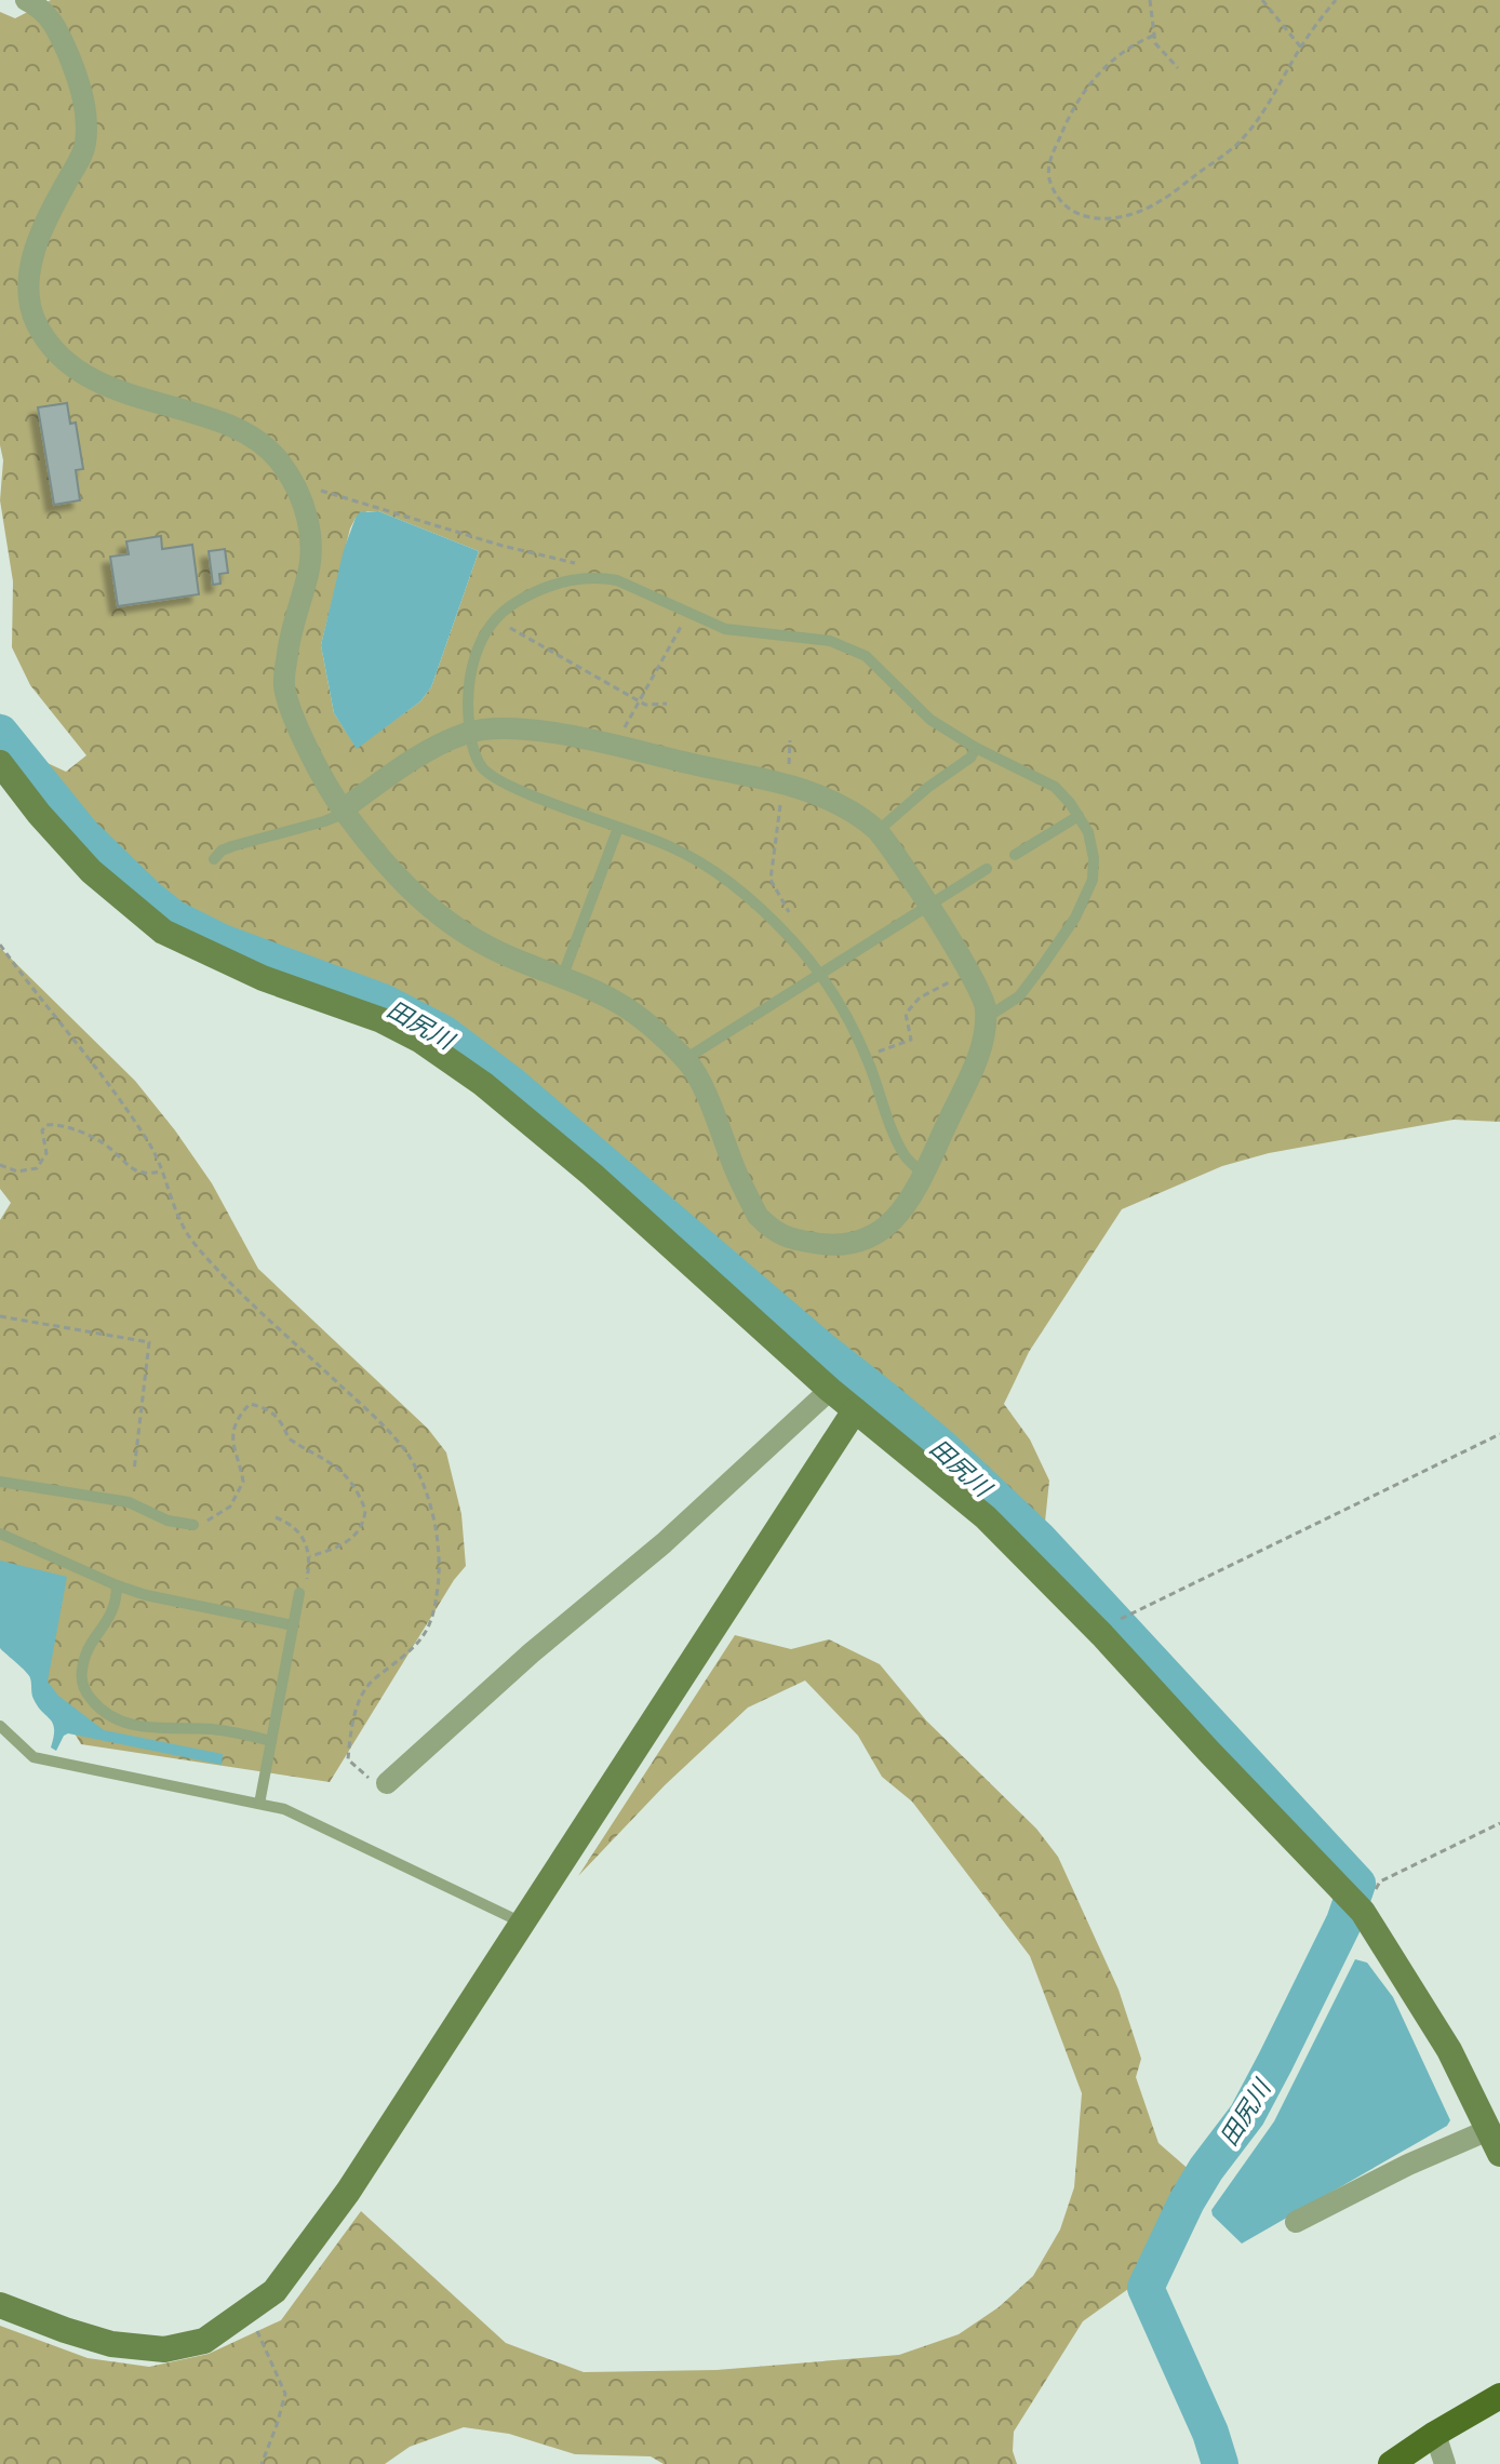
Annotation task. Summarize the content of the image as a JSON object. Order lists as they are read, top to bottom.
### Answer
{
  "water": ["田尻川"]
}
